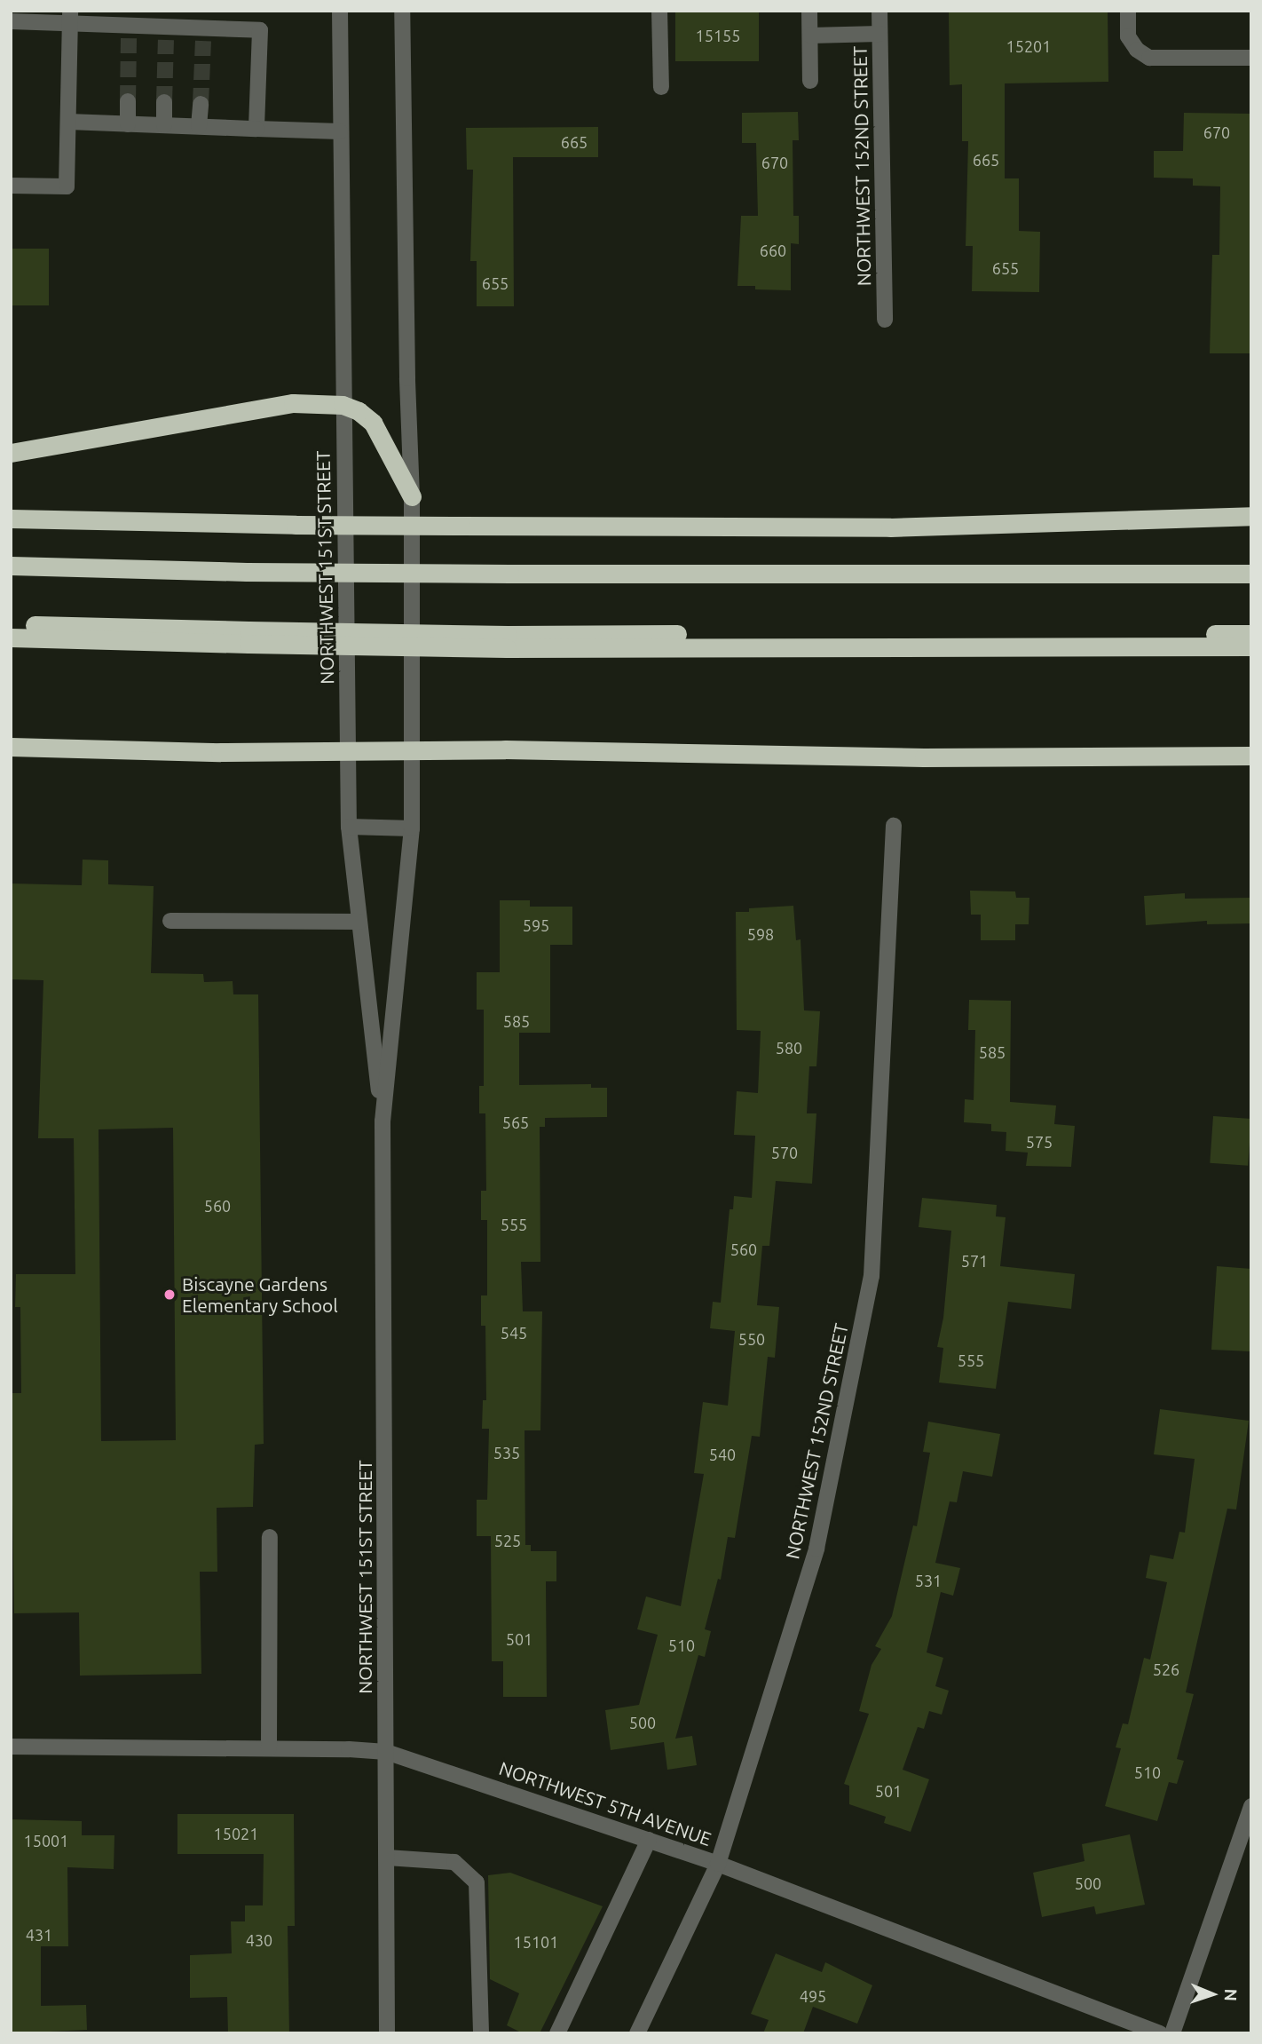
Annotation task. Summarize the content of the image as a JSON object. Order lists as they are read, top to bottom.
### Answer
{
  "streets": {
    "street": ["NORTHWEST 152ND STREET", "NORTHWEST 151ST STREET", "NORTHWEST 5TH AVENUE"]
  },
  "crossings": [
    ["NORTHWEST 152ND STREET", "NORTHWEST 5TH AVENUE"],
    ["NORTHWEST 151ST STREET", "NORTHWEST 5TH AVENUE"]
  ],
  "places": ["Biscayne Gardens Elementary School"],
  "house_numbers": [
    "15155",
    "15201",
    "670",
    "665",
    "665",
    "670",
    "660",
    "655",
    "655",
    "595",
    "598",
    "585",
    "580",
    "585",
    "565",
    "575",
    "570",
    "560",
    "555",
    "560",
    "571",
    "545",
    "550",
    "555",
    "535",
    "540",
    "525",
    "531",
    "501",
    "510",
    "526",
    "500",
    "510",
    "501",
    "15021",
    "15001",
    "500",
    "431",
    "430",
    "15101",
    "495"
  ],
  "north": "right"
}
